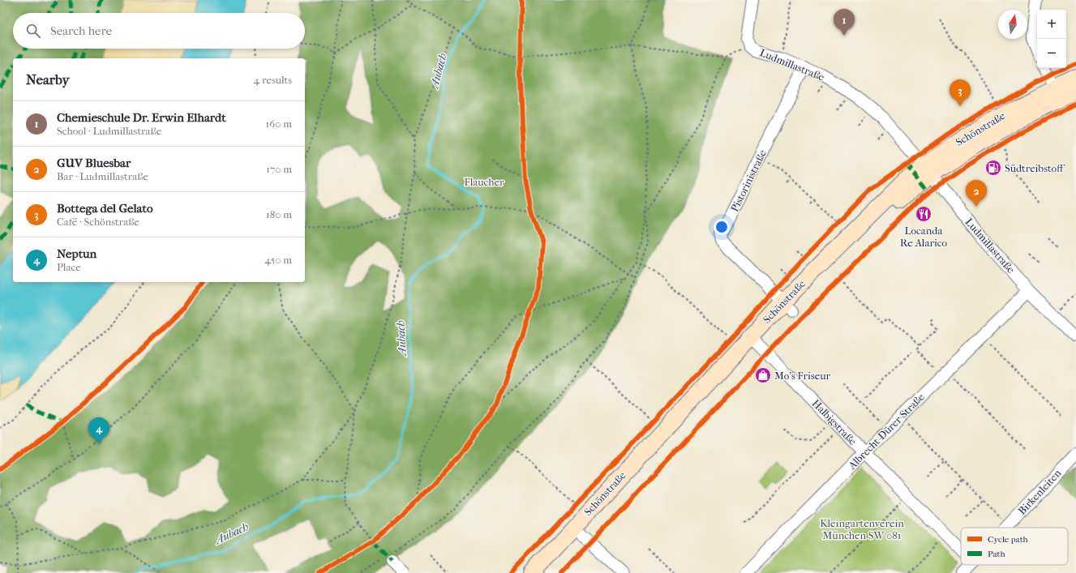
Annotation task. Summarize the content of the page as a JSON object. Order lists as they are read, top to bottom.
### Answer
{
  "streets": {
    "street": [
      "Ludmillastraße",
      "Schönstraße",
      "Pistorinistraße",
      "Halbigstraße",
      "Albrecht-Dürer-Straße",
      "Birkenleiten"
    ]
  },
  "crossings": [
    ["Ludmillastraße", "Schönstraße"],
    ["Ludmillastraße", "Pistorinistraße"],
    ["Ludmillastraße", "Albrecht-Dürer-Straße"],
    ["Schönstraße", "Pistorinistraße"],
    ["Schönstraße", "Halbigstraße"],
    ["Halbigstraße", "Albrecht-Dürer-Straße"]
  ],
  "water": ["Aubach"],
  "parks": ["Flaucher", "Kleingartenverein München SW 081"],
  "places": {
    "fuel station": ["Südtreibstoff"],
    "restaurant": ["Locanda Re Alarico"],
    "shop": ["Mo's Friseur"]
  },
  "legend": ["Cycle path", "Path"],
  "north": "top",
  "page": {
    "pins": [
      "1",
      "3",
      "2",
      "4"
    ],
    "map_buttons": ["+", "−"],
    "search": "Search here",
    "heading": ["Nearby", "4 results"],
    "list": [
      {
        "mark": "1",
        "name": "Chemieschule Dr. Erwin Elhardt",
        "note": "School · Ludmillastraße",
        "value": "160 m"
      },
      {
        "mark": "2",
        "name": "GUV Bluesbar",
        "note": "Bar · Ludmillastraße",
        "value": "170 m"
      },
      {
        "mark": "3",
        "name": "Bottega del Gelato",
        "note": "Café · Schönstraße",
        "value": "180 m"
      },
      {
        "mark": "4",
        "name": "Neptun",
        "note": "Place",
        "value": "450 m"
      }
    ]
  }
}
